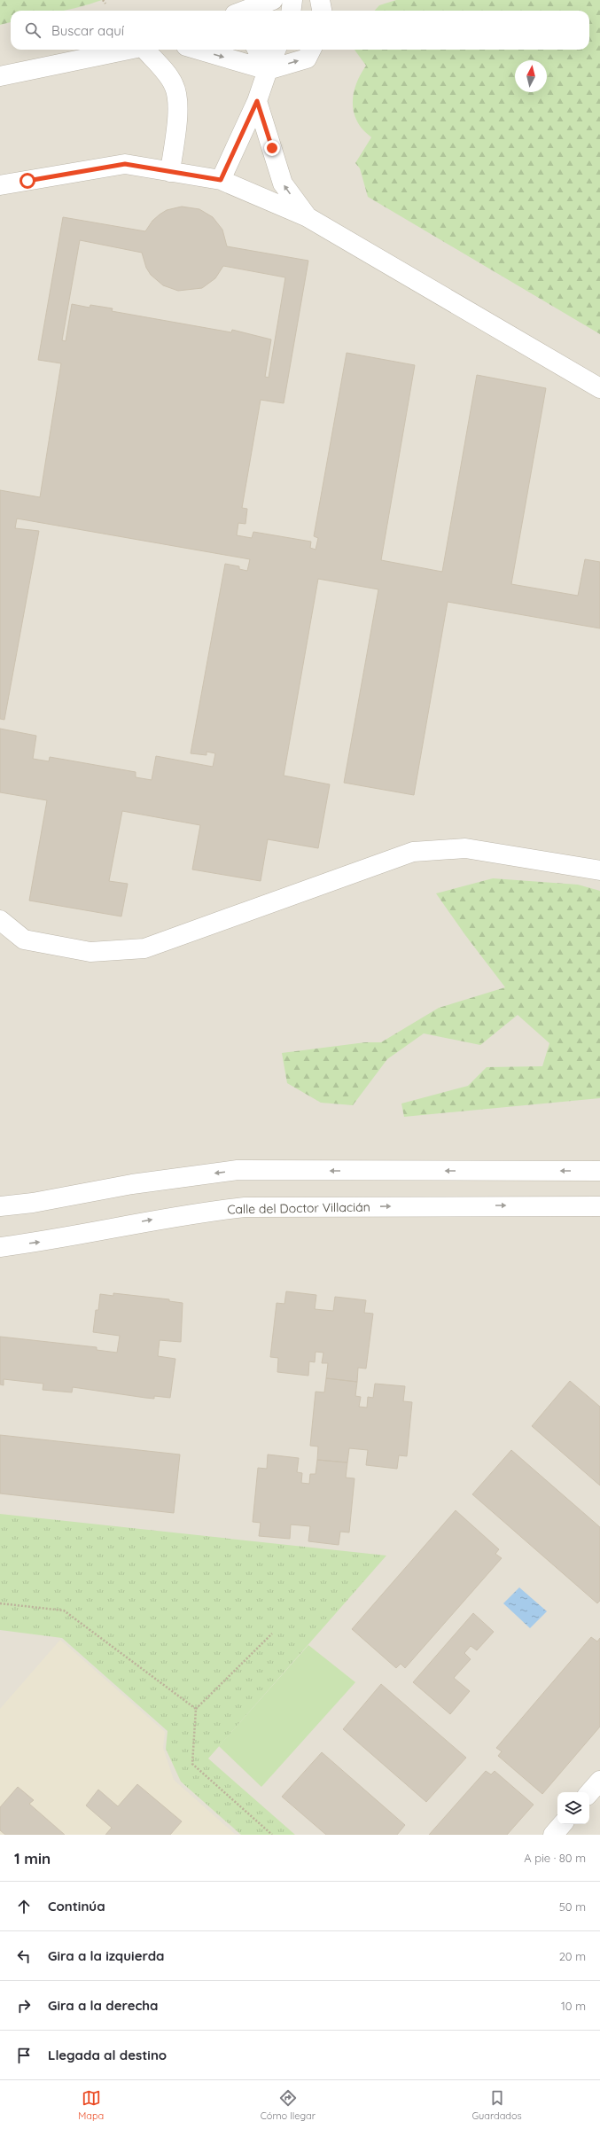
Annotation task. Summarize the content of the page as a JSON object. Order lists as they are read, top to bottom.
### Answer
{
  "streets": {
    "street": ["Calle del Doctor Villacián"]
  },
  "north": "top",
  "page": {
    "search": "Buscar aquí",
    "heading": ["1 min", "A pie · 80 m"],
    "list": [
      ["Continúa", "50 m"],
      ["Gira a la izquierda", "20 m"],
      ["Gira a la derecha", "10 m"],
      "Llegada al destino"
    ],
    "nav": ["Mapa", "Cómo llegar", "Guardados"]
  }
}
